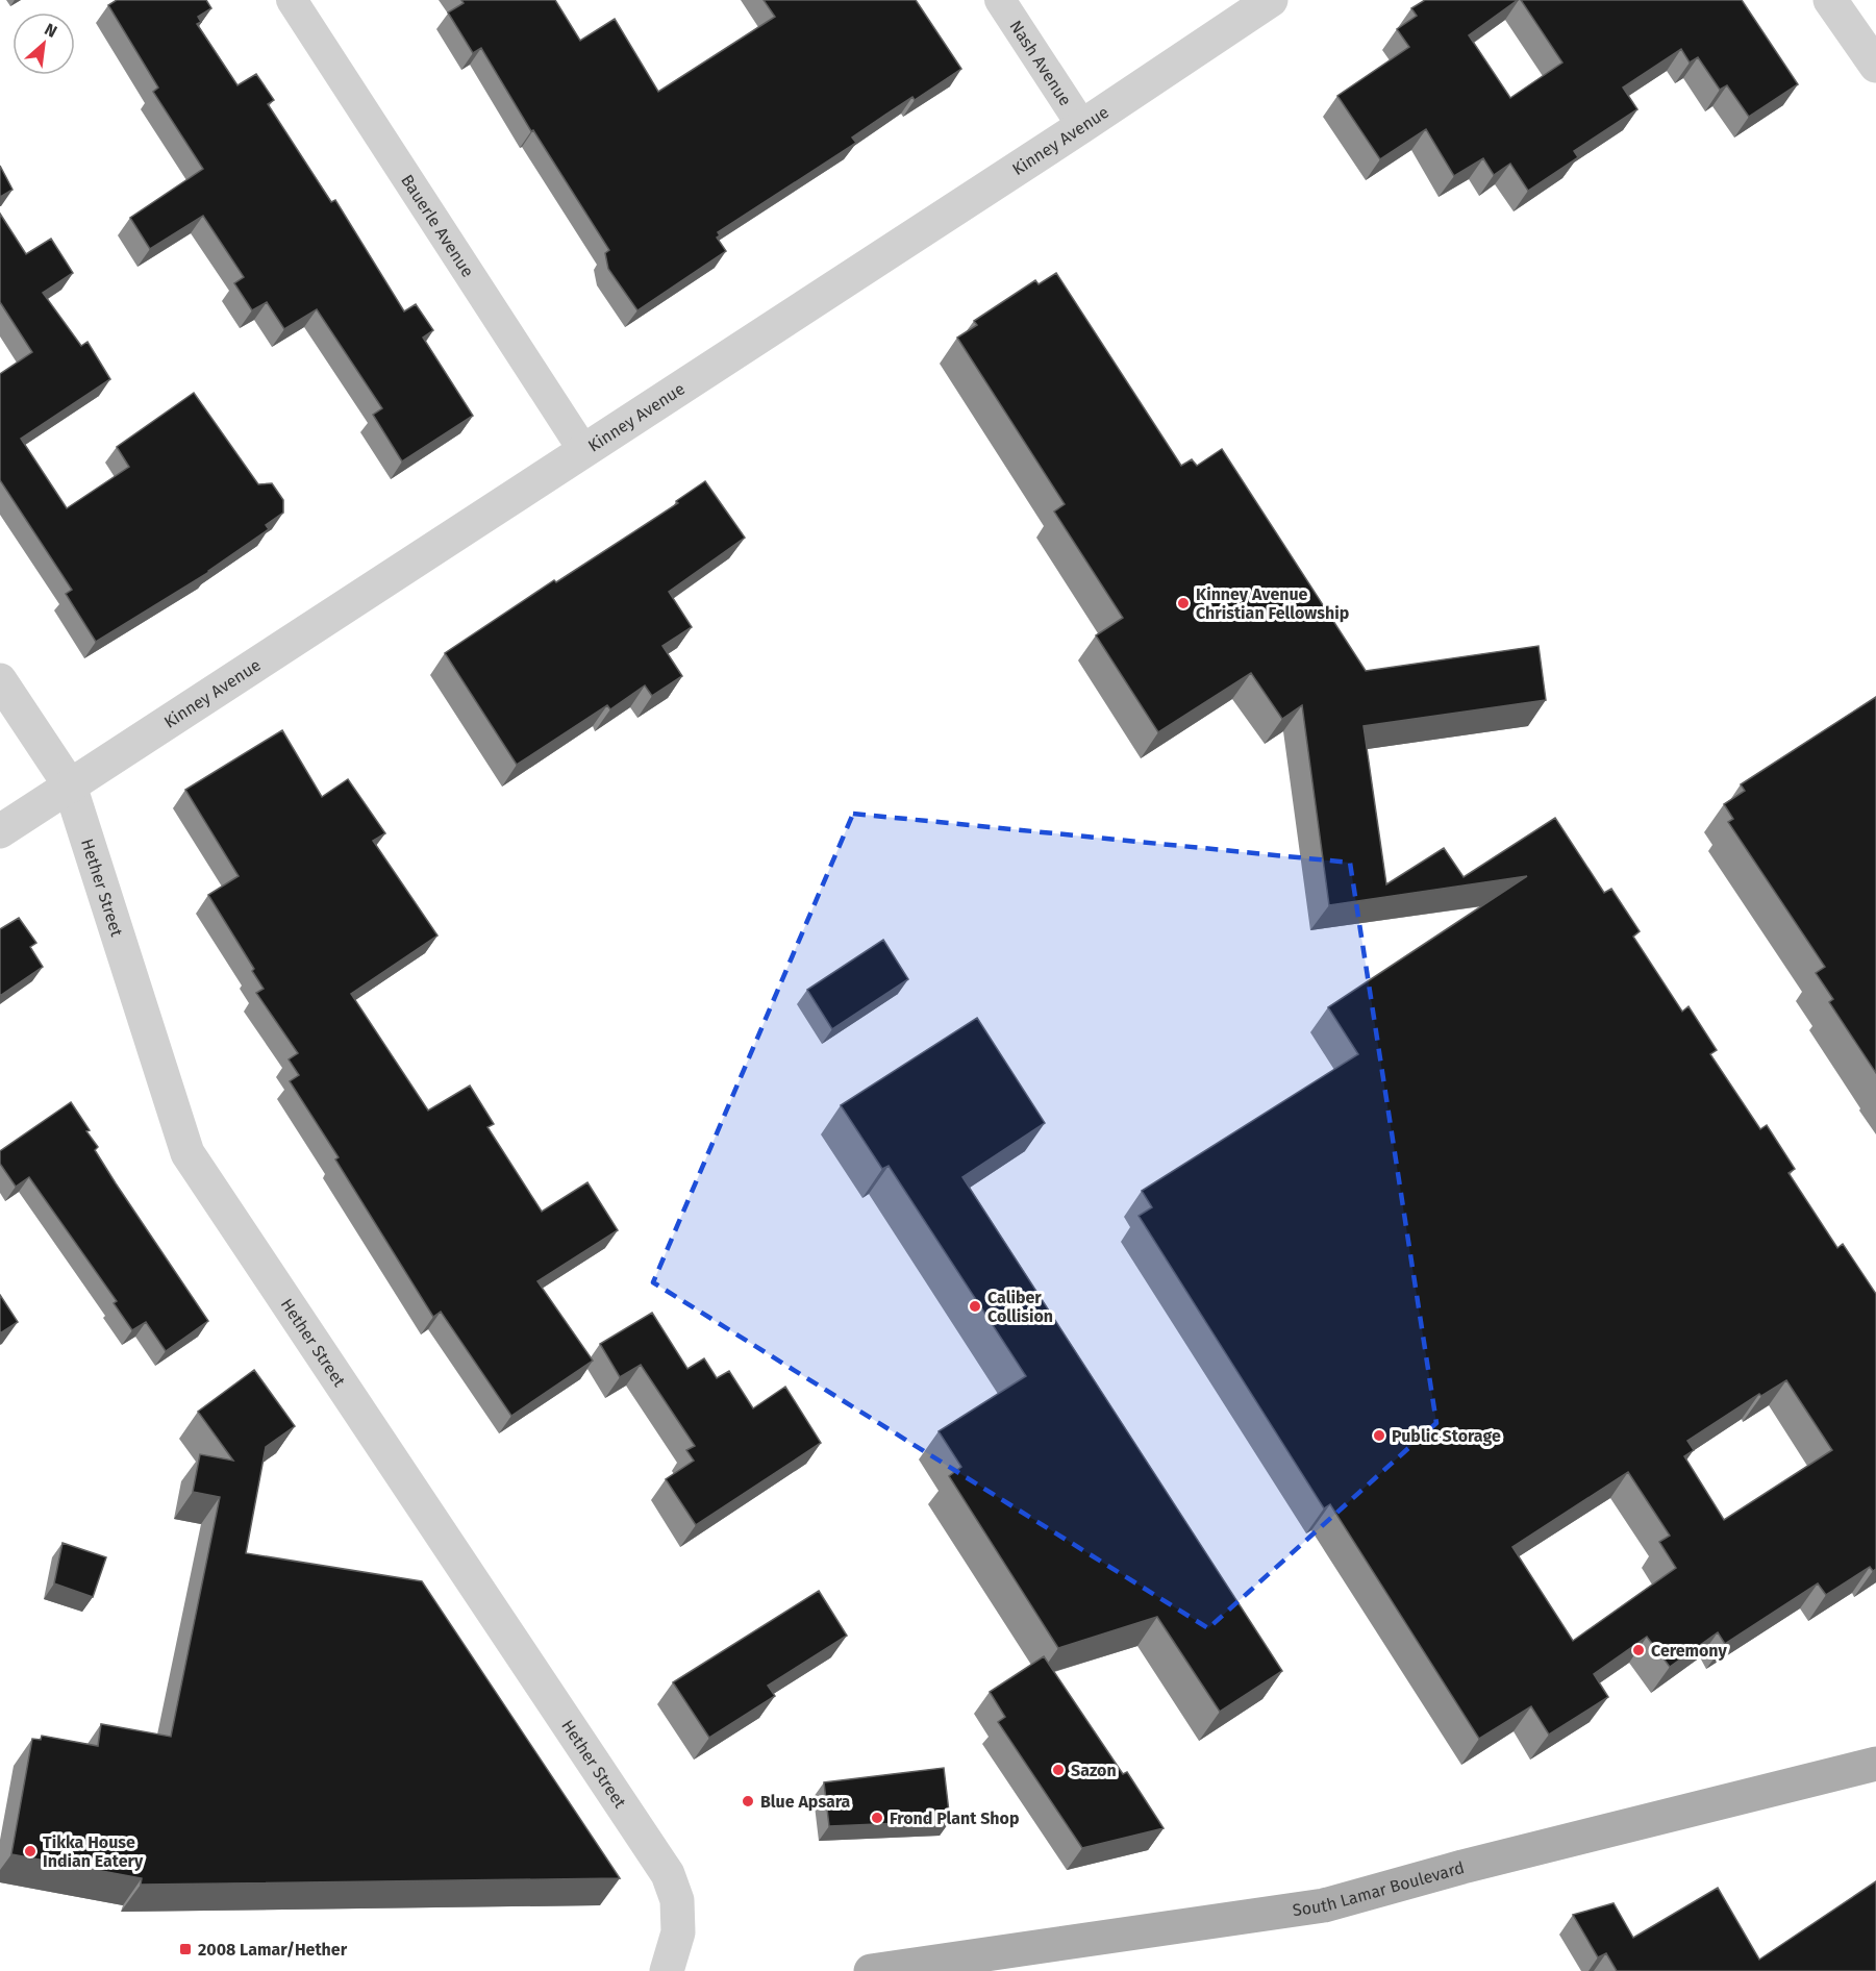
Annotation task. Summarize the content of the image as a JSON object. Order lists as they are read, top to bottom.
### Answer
{
  "streets": {
    "main road": ["South Lamar Boulevard"],
    "street": [
      "Nash Avenue",
      "Kinney Avenue",
      "Bauerle Avenue",
      "Hether Street"
    ]
  },
  "crossings": [
    ["Nash Avenue", "Kinney Avenue"],
    ["Kinney Avenue", "Bauerle Avenue"],
    ["Kinney Avenue", "Hether Street"]
  ],
  "places": {
    "other": [
      "Kinney Avenue Christian Fellowship",
      "Caliber Collision",
      "Public Storage",
      "Ceremony",
      "Sazon",
      "Blue Apsara",
      "Frond Plant Shop",
      "Tikka House Indian Eatery"
    ],
    "transit": ["2008 Lamar/Hether"]
  },
  "north": "top right"
}
